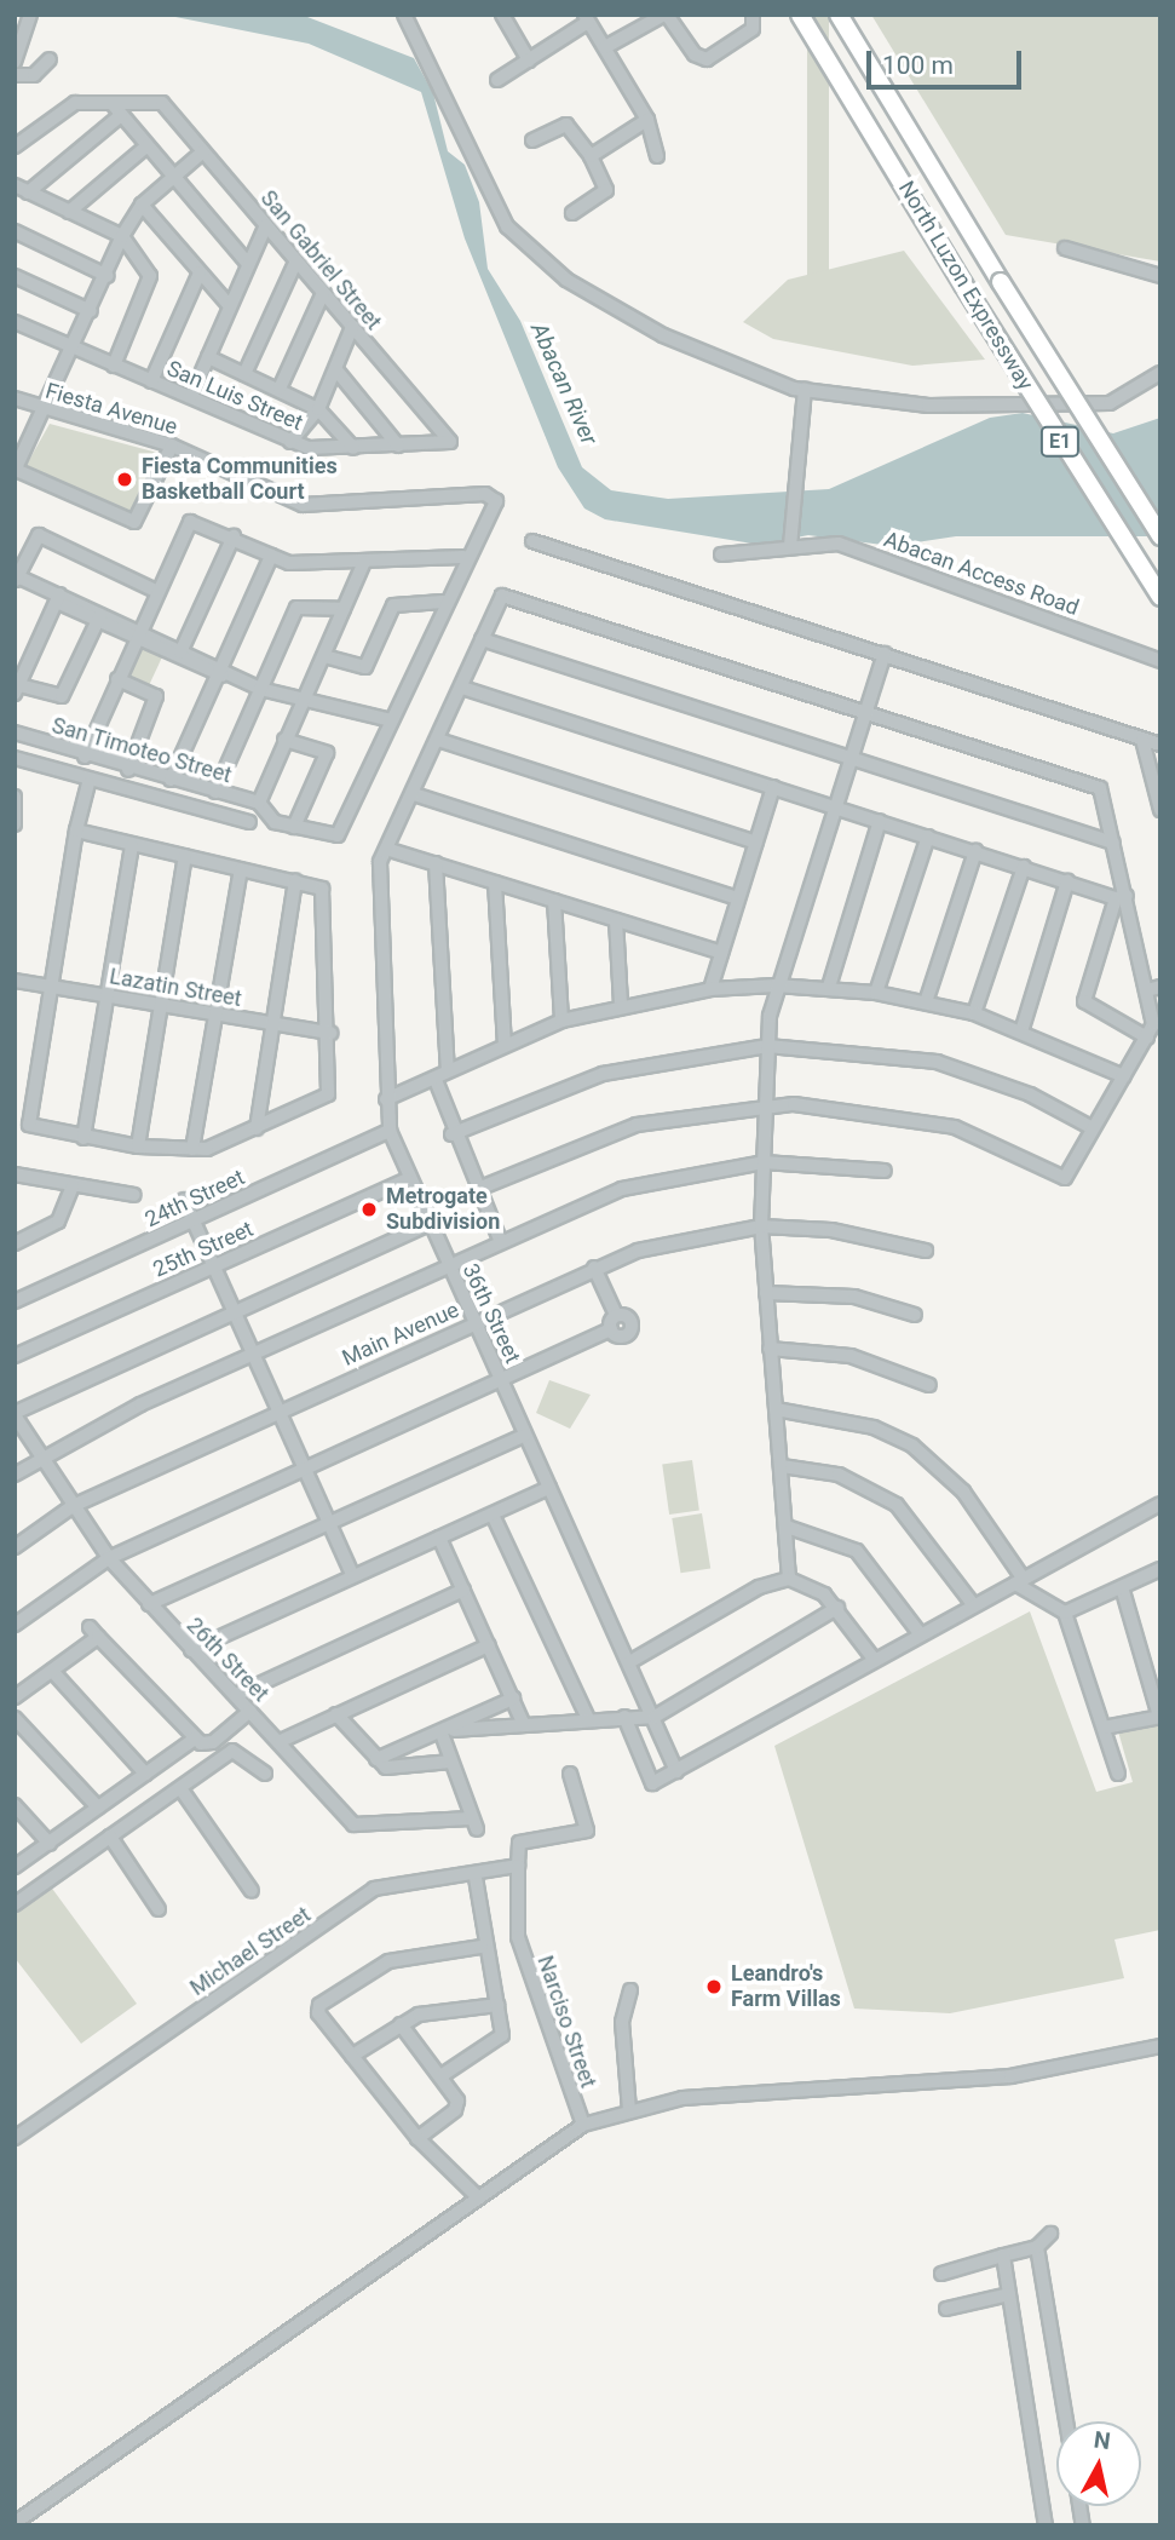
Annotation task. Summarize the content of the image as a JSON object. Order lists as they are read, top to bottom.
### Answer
{
  "streets": {
    "highway": ["North Luzon Expressway", "E1"],
    "street": [
      "San Gabriel Street",
      "San Luis Street",
      "Fiesta Avenue",
      "Abacan Access Road",
      "San Timoteo Street",
      "Lazatin Street",
      "24th Street",
      "25th Street",
      "36th Street",
      "Main Avenue",
      "26th Street",
      "Michael Street",
      "Narciso Street"
    ]
  },
  "crossings": [
    ["San Gabriel Street", "San Luis Street"],
    ["24th Street", "36th Street"],
    ["25th Street", "36th Street"],
    ["36th Street", "Main Avenue"],
    ["Main Avenue", "26th Street"],
    ["Michael Street", "Narciso Street"]
  ],
  "water": ["Abacan River"],
  "places": ["Fiesta Communities Basketball Court", "Metrogate Subdivision", "Leandro's Farm Villas"],
  "scale_bar": "100 m",
  "north": "top"
}
